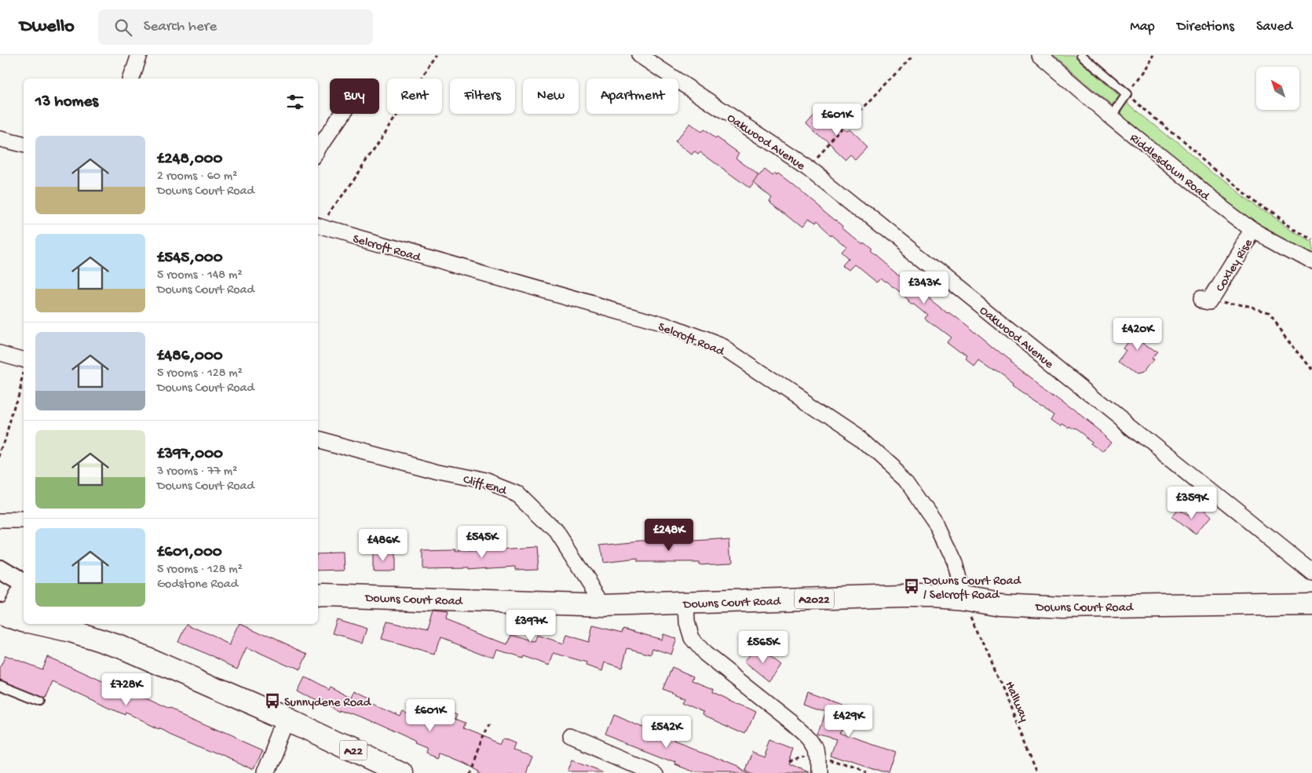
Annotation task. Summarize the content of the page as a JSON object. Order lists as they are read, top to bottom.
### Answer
{
  "streets": {
    "main road": ["Downs Court Road", "A2022", "A22"],
    "street": [
      "Oakwood Avenue",
      "Riddlesdown Road",
      "Selcroft Road",
      "Coxley Rise",
      "Cliff End"
    ],
    "path": ["Hallway"]
  },
  "crossings": [
    ["Riddlesdown Road", "Coxley Rise"],
    ["Selcroft Road", "Downs Court Road"],
    ["Cliff End", "Downs Court Road"]
  ],
  "places": {
    "bus stop": ["Downs Court Road / Selcroft Road", "Sunnydene Road"]
  },
  "north": "top left",
  "page": {
    "header": "Dwello",
    "search": "Search here",
    "nav": ["Map", "Directions", "Saved"],
    "chip": [
      "Buy",
      "Rent",
      "Filters",
      "New",
      "Apartment"
    ],
    "heading": "13 homes",
    "price": [
      "£601K",
      "£343K",
      "£420K",
      "£359K",
      "£248K",
      "£545K",
      "£486K",
      "£397K",
      "£565K",
      "£728K",
      "£601K",
      "£429K",
      "£542K"
    ],
    "list": [
      {
        "name": "£248,000",
        "note": "2 rooms · 60 m² · Downs Court Road"
      },
      {
        "name": "£545,000",
        "note": "5 rooms · 148 m² · Downs Court Road"
      },
      {
        "name": "£486,000",
        "note": "5 rooms · 128 m² · Downs Court Road"
      },
      {
        "name": "£397,000",
        "note": "3 rooms · 77 m² · Downs Court Road"
      },
      {
        "name": "£601,000",
        "note": "5 rooms · 128 m² · Godstone Road"
      }
    ]
  }
}
